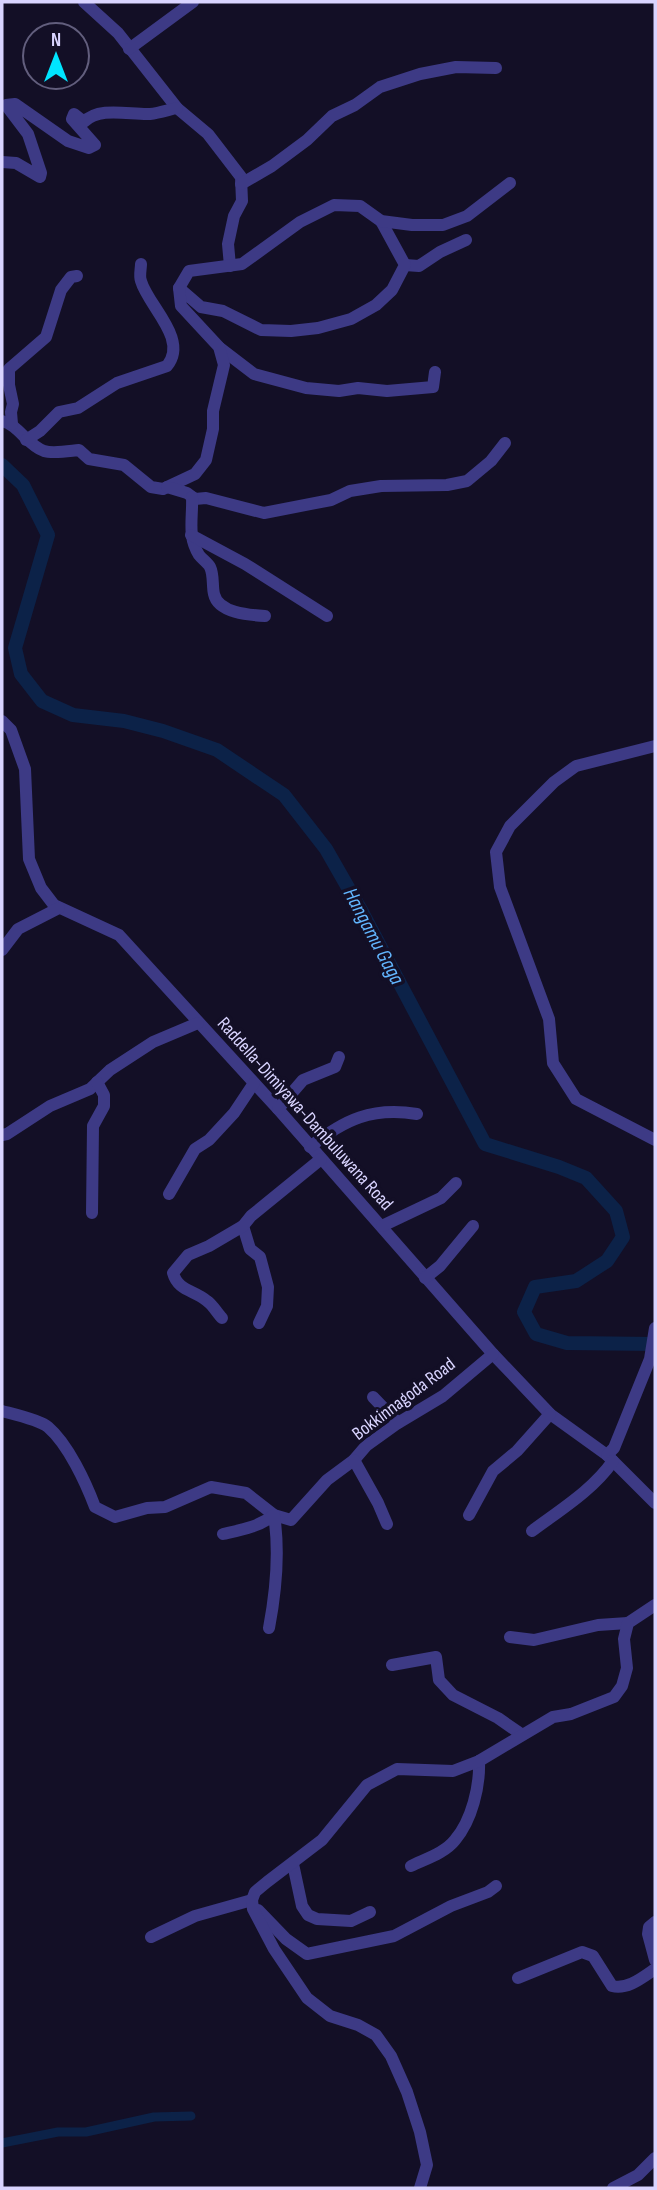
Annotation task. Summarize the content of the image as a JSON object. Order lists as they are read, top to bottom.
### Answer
{
  "streets": {
    "street": ["Raddella-Dimiyawa-Dambuluwana Road", "Bokkinnagoda Road"]
  },
  "crossings": [
    ["Raddella-Dimiyawa-Dambuluwana Road", "Bokkinnagoda Road"]
  ],
  "water": ["Hangamu Gaga"],
  "north": "top"
}
